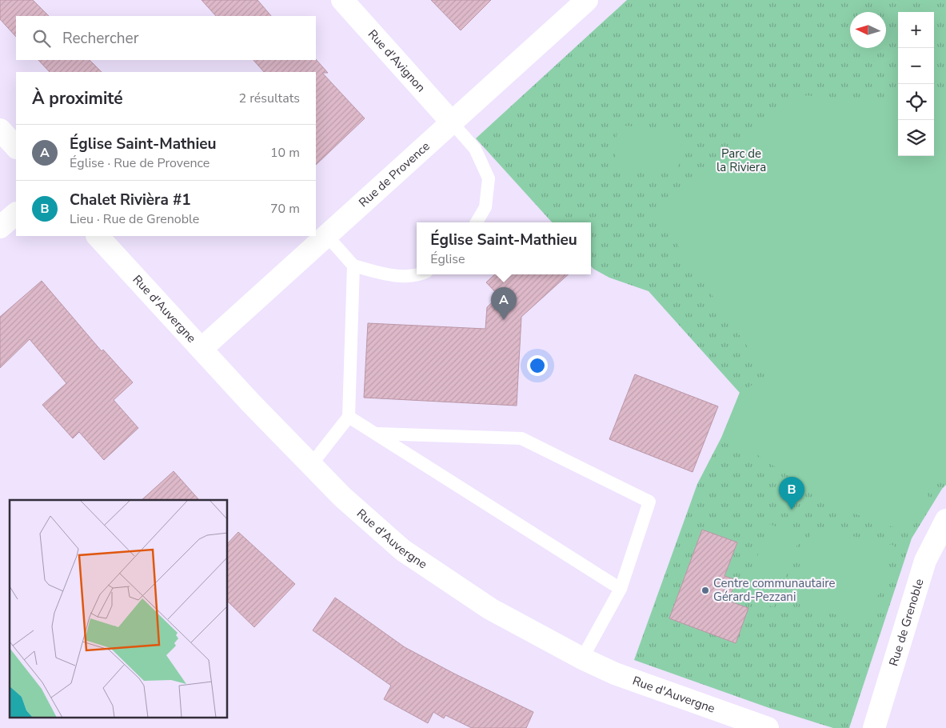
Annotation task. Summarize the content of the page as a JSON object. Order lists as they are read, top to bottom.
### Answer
{
  "streets": {
    "street": [
      "Rue d'Avignon",
      "Rue de Provence",
      "Rue d'Auvergne",
      "Rue de Grenoble"
    ]
  },
  "crossings": [
    ["Rue d'Avignon", "Rue de Provence"],
    ["Rue de Provence", "Rue d'Auvergne"]
  ],
  "parks": ["Parc de la Riviera"],
  "places": ["Centre communautaire Gérard-Pezzani"],
  "north": "left",
  "page": {
    "map_buttons": ["+", "−"],
    "search": "Rechercher",
    "heading": ["À proximité", "2 résultats"],
    "list": [
      {
        "mark": "A",
        "name": "Église Saint-Mathieu",
        "note": "Église · Rue de Provence",
        "value": "10 m"
      },
      {
        "mark": "B",
        "name": "Chalet Rivièra #1",
        "note": "Lieu · Rue de Grenoble",
        "value": "70 m"
      }
    ],
    "popup": ["Église Saint-Mathieu", "Église"],
    "pins": ["A", "B"]
  }
}
